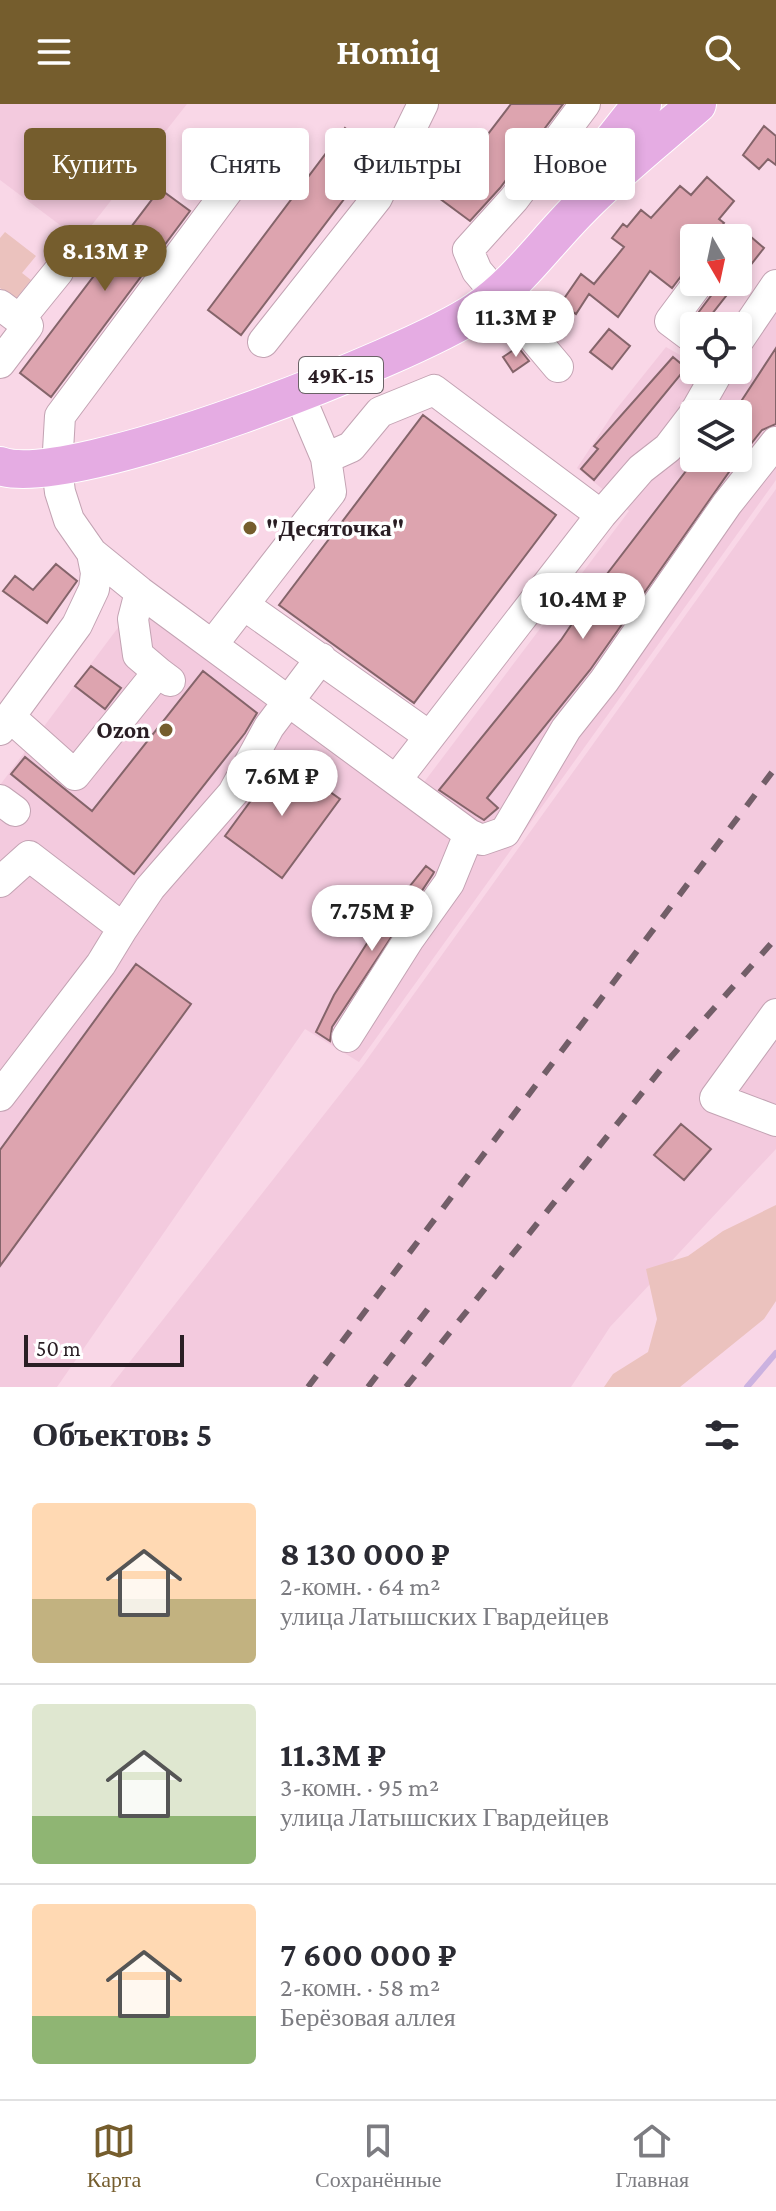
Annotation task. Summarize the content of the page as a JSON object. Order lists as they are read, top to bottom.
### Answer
{
  "streets": {
    "main road": ["49К-15"]
  },
  "places": ["\"Десяточка\"", "Ozon"],
  "scale_bar": "50 m",
  "north": "bottom",
  "page": {
    "header": "Homiq",
    "chip": [
      "Купить",
      "Снять",
      "Фильтры",
      "Новое"
    ],
    "price": [
      "8.13M ₽",
      "11.3M ₽",
      "10.4M ₽",
      "7.6M ₽",
      "7.75M ₽"
    ],
    "scale": "50 m",
    "heading": "Объектов: 5",
    "list": [
      {
        "name": "8 130 000 ₽",
        "note": "2-комн. · 64 m² · улица Латышских Гвардейцев"
      },
      {
        "name": "11.3M ₽",
        "note": "3-комн. · 95 m² · улица Латышских Гвардейцев"
      },
      {
        "name": "7 600 000 ₽",
        "note": "2-комн. · 58 m² · Берёзовая аллея"
      }
    ],
    "tabs": ["Карта", "Сохранённые", "Главная"]
  }
}
